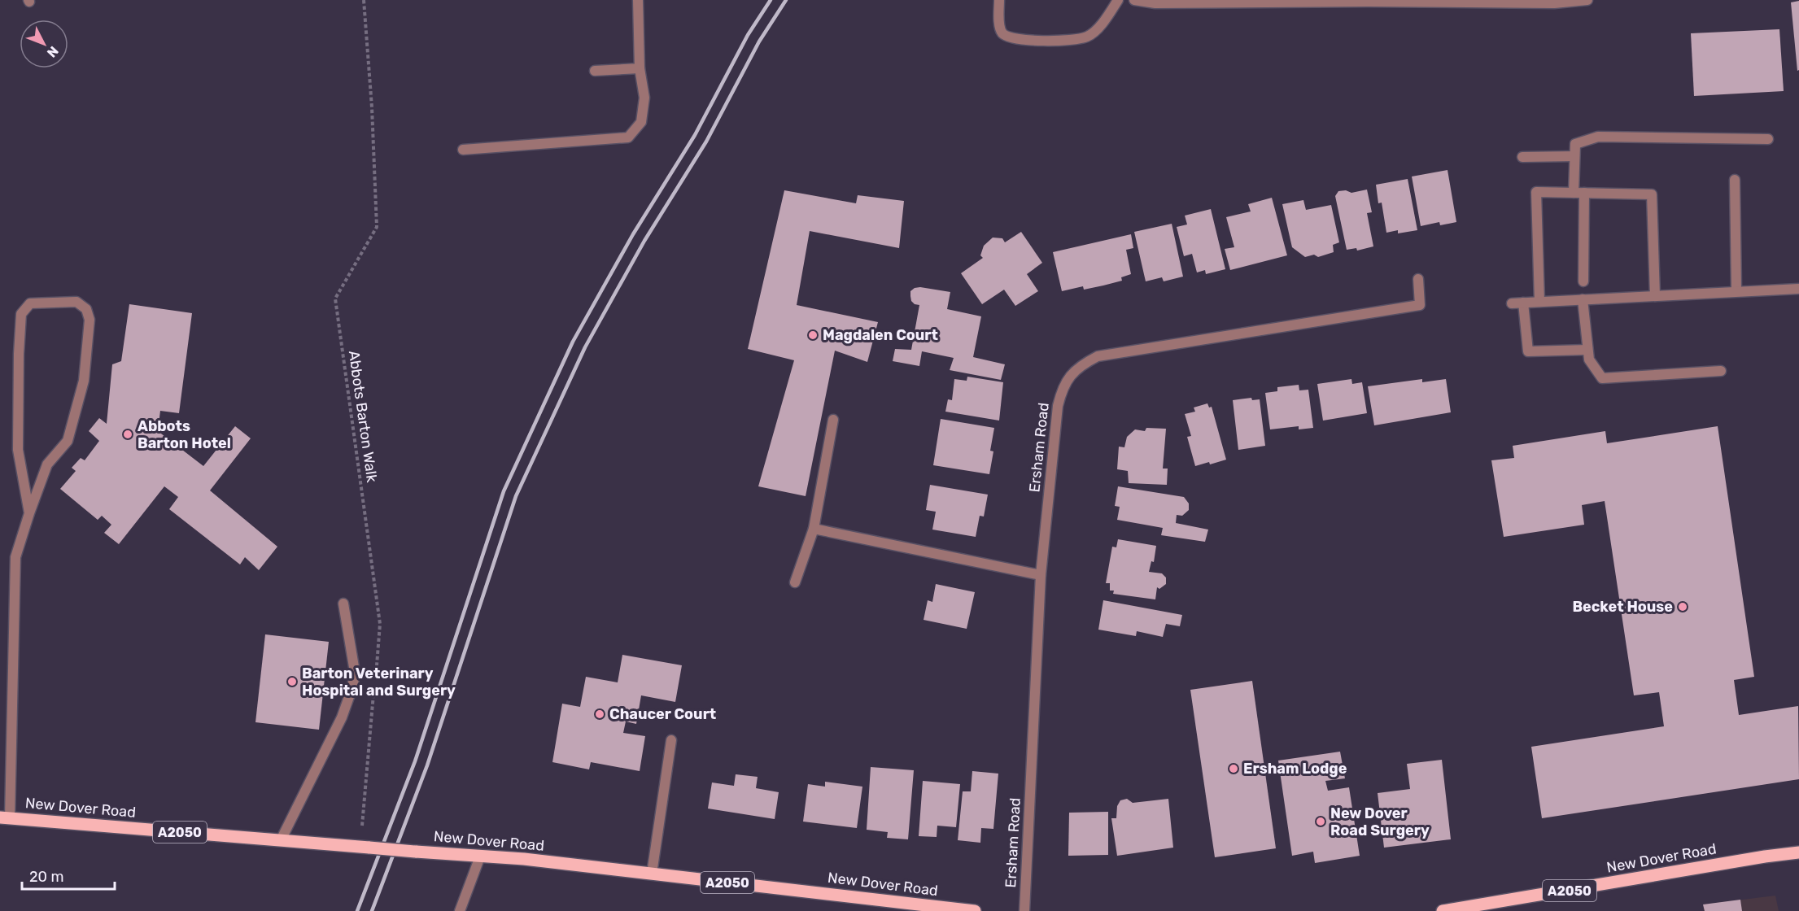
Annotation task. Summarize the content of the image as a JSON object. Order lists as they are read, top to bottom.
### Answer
{
  "streets": {
    "main road": ["New Dover Road", "A2050"],
    "street": ["Ersham Road"],
    "path": ["Abbots Barton Walk"]
  },
  "places": [
    "Magdalen Court",
    "Abbots Barton Hotel",
    "Becket House",
    "Barton Veterinary Hospital and Surgery",
    "Chaucer Court",
    "Ersham Lodge",
    "New Dover Road Surgery"
  ],
  "scale_bar": "20 m",
  "north": "bottom right"
}
